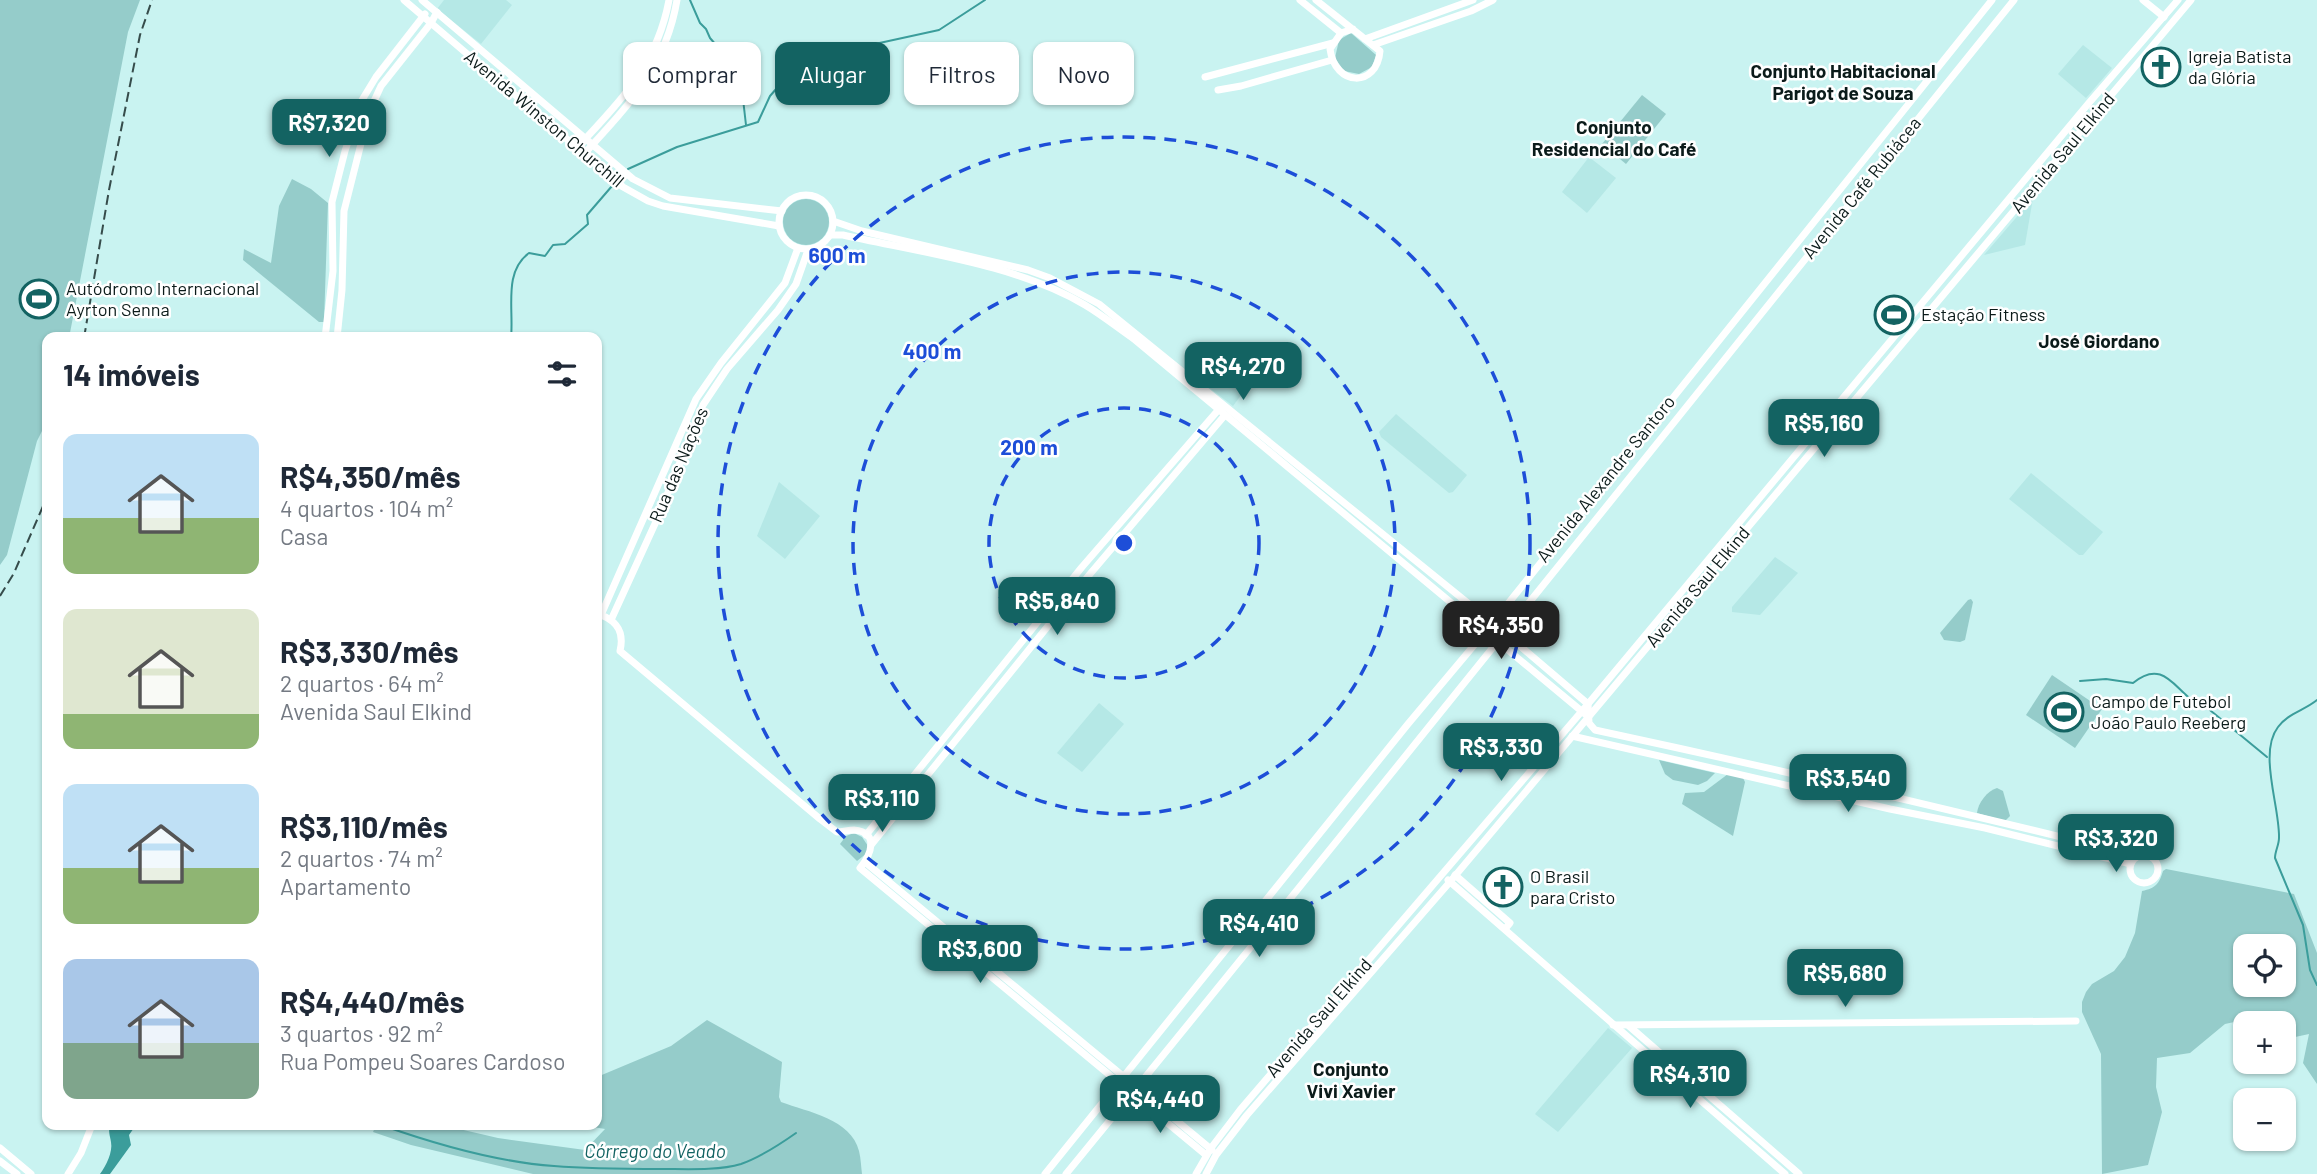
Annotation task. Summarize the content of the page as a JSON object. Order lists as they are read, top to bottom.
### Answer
{
  "streets": {
    "street": [
      "Avenida Winston Churchill",
      "Avenida Saul Elkind",
      "Avenida Café Rubiácea",
      "Rua das Nações",
      "Avenida Alexandre Santoro"
    ]
  },
  "crossings": [
    ["Avenida Winston Churchill", "Rua das Nações"],
    ["Avenida Café Rubiácea", "Avenida Alexandre Santoro"]
  ],
  "districts": [
    "Conjunto Habitacional Parigot de Souza",
    "Conjunto Residencial do Café",
    "José Giordano",
    "Conjunto Vivi Xavier"
  ],
  "water": ["Córrego do Veado"],
  "places": {
    "church": ["Igreja Batista da Glória", "O Brasil para Cristo"],
    "sports": ["Autódromo Internacional Ayrton Senna", "Estação Fitness", "Campo de Futebol João Paulo Reeberg"]
  },
  "page": {
    "chip": [
      "Comprar",
      "Alugar",
      "Filtros",
      "Novo"
    ],
    "price": [
      "R$7,320",
      "R$4,270",
      "R$5,160",
      "R$5,840",
      "R$4,350",
      "R$3,330",
      "R$3,540",
      "R$3,110",
      "R$3,320",
      "R$4,410",
      "R$3,600",
      "R$5,680",
      "R$4,310",
      "R$4,440"
    ],
    "heading": "14 imóveis",
    "list": [
      {
        "name": "R$4,350/mês",
        "note": "4 quartos · 104 m² · Casa"
      },
      {
        "name": "R$3,330/mês",
        "note": "2 quartos · 64 m² · Avenida Saul Elkind"
      },
      {
        "name": "R$3,110/mês",
        "note": "2 quartos · 74 m² · Apartamento"
      },
      {
        "name": "R$4,440/mês",
        "note": "3 quartos · 92 m² · Rua Pompeu Soares Cardoso"
      }
    ],
    "map_buttons": ["+", "−"]
  },
  "rings": ["600 m", "400 m", "200 m"]
}
